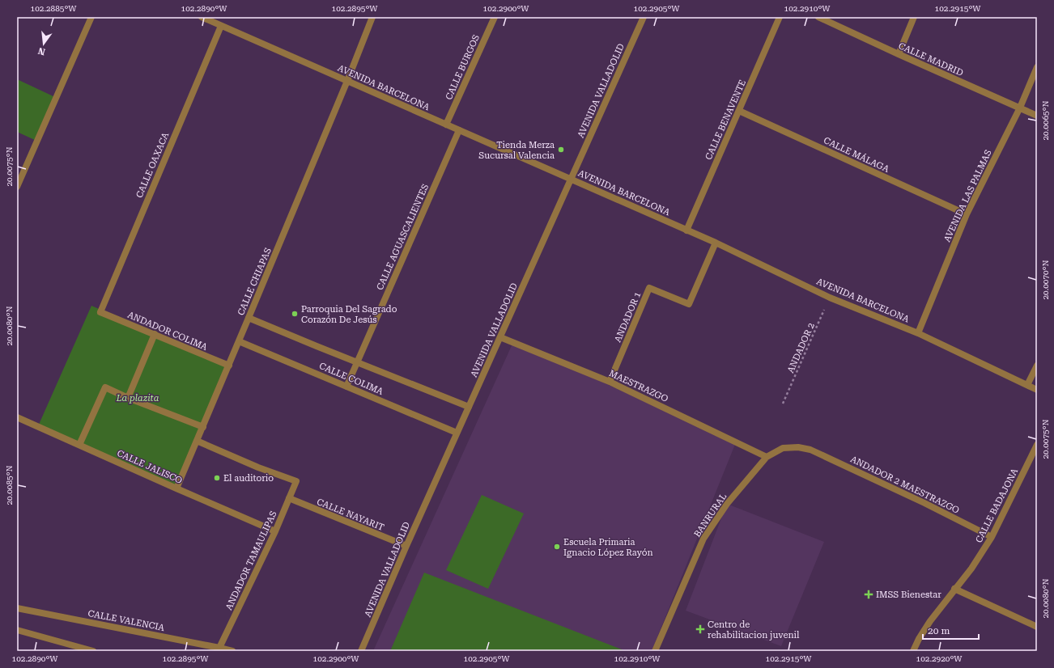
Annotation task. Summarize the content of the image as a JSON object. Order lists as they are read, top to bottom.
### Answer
{
  "streets": {
    "street": [
      "CALLE MADRID",
      "CALLE BURGOS",
      "AVENIDA BARCELONA",
      "AVENIDA VALLADOLID",
      "CALLE BENAVENTE",
      "CALLE MÁLAGA",
      "CALLE OAXACA",
      "AVENIDA LAS PALMAS",
      "CALLE AGUASCALIENTES",
      "CALLE CHIAPAS",
      "ANDADOR 1",
      "ANDADOR COLIMA",
      "CALLE COLIMA",
      "MAESTRAZGO",
      "CALLE JALISCO",
      "ANDADOR 2 MAESTRAZGO",
      "CALLE BADAJONA",
      "CALLE NAYARIT",
      "BANRURAL",
      "ANDADOR TAMAULIPAS",
      "CALLE VALENCIA"
    ],
    "path": ["ANDADOR 2"]
  },
  "crossings": [
    ["CALLE MADRID", "AVENIDA LAS PALMAS"],
    ["CALLE BURGOS", "AVENIDA BARCELONA"],
    ["AVENIDA BARCELONA", "AVENIDA VALLADOLID"],
    ["AVENIDA BARCELONA", "CALLE BENAVENTE"],
    ["AVENIDA BARCELONA", "CALLE OAXACA"],
    ["AVENIDA BARCELONA", "AVENIDA LAS PALMAS"],
    ["AVENIDA BARCELONA", "CALLE AGUASCALIENTES"],
    ["AVENIDA BARCELONA", "CALLE CHIAPAS"],
    ["AVENIDA BARCELONA", "ANDADOR 1"],
    ["AVENIDA BARCELONA", "ANDADOR 2"],
    ["AVENIDA VALLADOLID", "CALLE COLIMA"],
    ["AVENIDA VALLADOLID", "MAESTRAZGO"],
    ["AVENIDA VALLADOLID", "CALLE NAYARIT"],
    ["CALLE BENAVENTE", "CALLE MÁLAGA"],
    ["CALLE MÁLAGA", "AVENIDA LAS PALMAS"],
    ["CALLE OAXACA", "ANDADOR COLIMA"],
    ["CALLE AGUASCALIENTES", "CALLE COLIMA"],
    ["CALLE CHIAPAS", "ANDADOR COLIMA"],
    ["CALLE CHIAPAS", "CALLE COLIMA"],
    ["CALLE CHIAPAS", "CALLE JALISCO"],
    ["CALLE CHIAPAS", "ANDADOR TAMAULIPAS"],
    ["ANDADOR 1", "MAESTRAZGO"],
    ["MAESTRAZGO", "BANRURAL"],
    ["CALLE JALISCO", "ANDADOR TAMAULIPAS"],
    ["ANDADOR 2 MAESTRAZGO", "CALLE BADAJONA"],
    ["ANDADOR 2 MAESTRAZGO", "BANRURAL"],
    ["CALLE NAYARIT", "ANDADOR TAMAULIPAS"],
    ["ANDADOR TAMAULIPAS", "CALLE VALENCIA"]
  ],
  "parks": ["La plazita"],
  "places": {
    "other": [
      "Tienda Merza Sucursal Valencia",
      "Parroquia Del Sagrado Corazón De Jesús",
      "El auditorio",
      "Escuela Primaria Ignacio López Rayón"
    ],
    "health": ["IMSS Bienestar", "Centro de rehabilitacion juvenil"]
  },
  "scale_bar": "20 m",
  "north": "bottom",
  "coordinates": [
    "102.2885°W",
    "102.2890°W",
    "102.2895°W",
    "102.2900°W",
    "102.2905°W",
    "102.2910°W",
    "102.2915°W",
    "20.0065°N",
    "20.0075°N",
    "20.0070°N",
    "20.0080°N",
    "20.0085°N",
    "102.2920°W"
  ]
}
